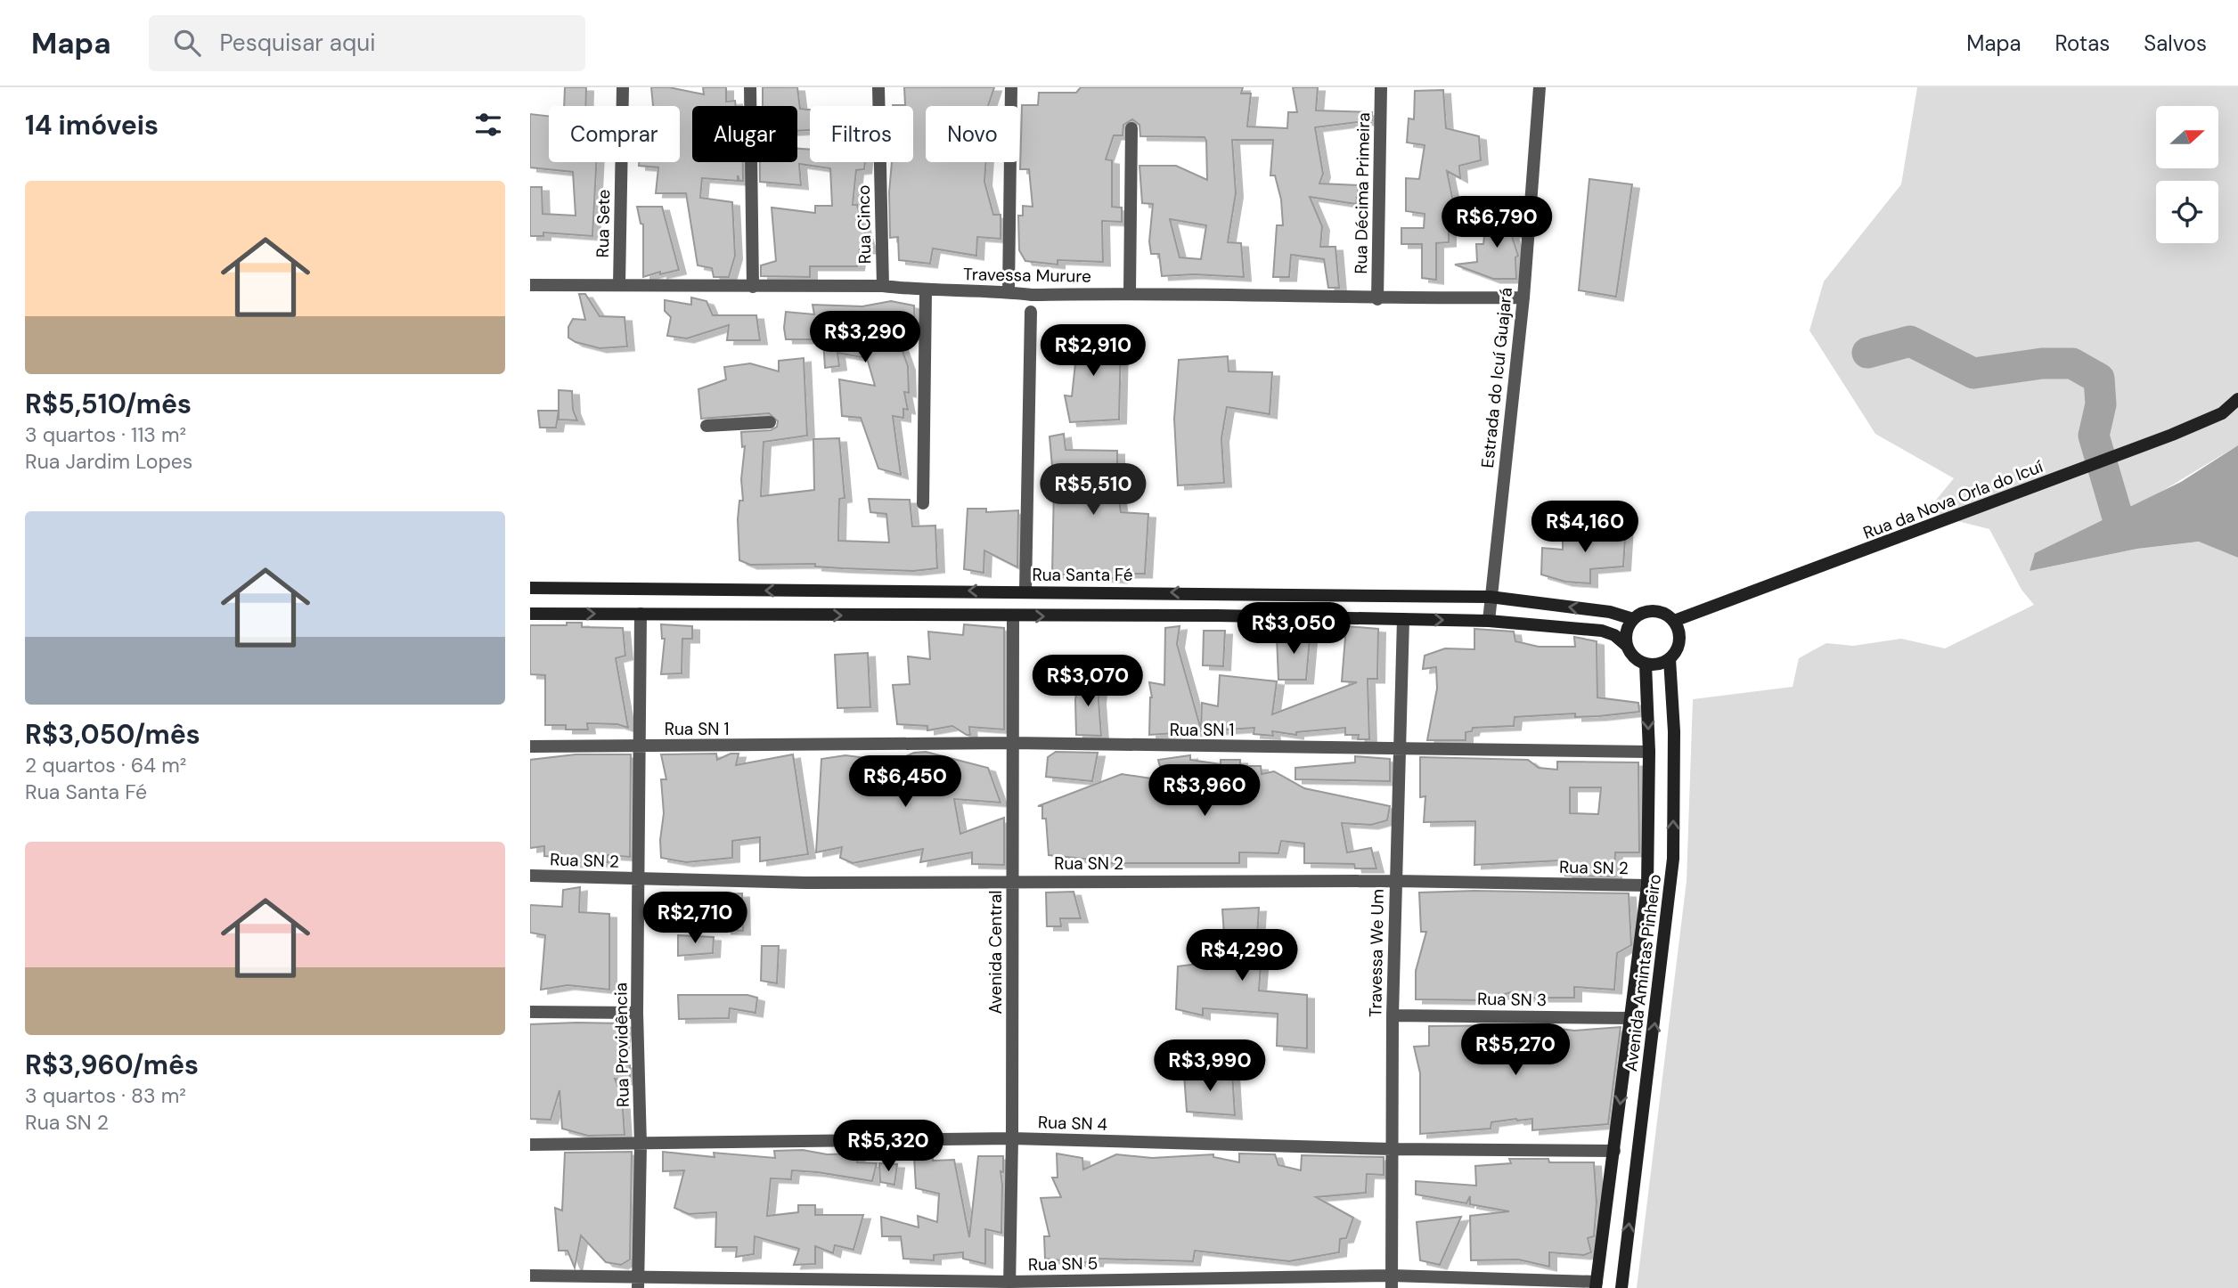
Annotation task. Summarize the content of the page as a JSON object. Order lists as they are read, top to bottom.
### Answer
{
  "streets": {
    "street": [
      "Rua Décima Primeira",
      "Rua Sete",
      "Rua Cinco",
      "Travessa Murure",
      "Estrada do Icuí Guajará",
      "Rua da Nova Orla do Icuí",
      "Rua Santa Fé",
      "Rua SN 1",
      "Rua SN 2",
      "Avenida Central",
      "Travessa We Um",
      "Avenida Amintas Pinheiro",
      "Rua SN 3",
      "Rua Providência",
      "Rua SN 4",
      "Rua SN 5"
    ]
  },
  "crossings": [
    ["Rua Décima Primeira", "Travessa Murure"],
    ["Rua Sete", "Travessa Murure"],
    ["Rua Cinco", "Travessa Murure"],
    ["Travessa Murure", "Estrada do Icuí Guajará"],
    ["Estrada do Icuí Guajará", "Rua Santa Fé"],
    ["Rua da Nova Orla do Icuí", "Rua Santa Fé"],
    ["Rua da Nova Orla do Icuí", "Avenida Amintas Pinheiro"],
    ["Rua Santa Fé", "Avenida Amintas Pinheiro"],
    ["Rua SN 1", "Avenida Central"],
    ["Rua SN 1", "Travessa We Um"],
    ["Rua SN 1", "Avenida Amintas Pinheiro"],
    ["Rua SN 1", "Rua Providência"],
    ["Rua SN 2", "Avenida Central"],
    ["Rua SN 2", "Travessa We Um"],
    ["Rua SN 2", "Avenida Amintas Pinheiro"],
    ["Rua SN 2", "Rua Providência"],
    ["Avenida Central", "Rua SN 4"],
    ["Avenida Central", "Rua SN 5"],
    ["Travessa We Um", "Rua SN 3"],
    ["Travessa We Um", "Rua SN 4"],
    ["Travessa We Um", "Rua SN 5"],
    ["Avenida Amintas Pinheiro", "Rua SN 3"],
    ["Avenida Amintas Pinheiro", "Rua SN 4"],
    ["Avenida Amintas Pinheiro", "Rua SN 5"],
    ["Rua Providência", "Rua SN 4"],
    ["Rua Providência", "Rua SN 5"]
  ],
  "north": "right",
  "page": {
    "header": "Mapa",
    "search": "Pesquisar aqui",
    "nav": ["Mapa", "Rotas", "Salvos"],
    "heading": "14 imóveis",
    "chip": [
      "Comprar",
      "Alugar",
      "Filtros",
      "Novo"
    ],
    "list": [
      {
        "name": "R$5,510/mês",
        "note": "3 quartos · 113 m² · Rua Jardim Lopes"
      },
      {
        "name": "R$3,050/mês",
        "note": "2 quartos · 64 m² · Rua Santa Fé"
      },
      {
        "name": "R$3,960/mês",
        "note": "3 quartos · 83 m² · Rua SN 2"
      }
    ],
    "price": [
      "R$6,790",
      "R$3,290",
      "R$2,910",
      "R$5,510",
      "R$4,160",
      "R$3,050",
      "R$3,070",
      "R$6,450",
      "R$3,960",
      "R$2,710",
      "R$4,290",
      "R$5,270",
      "R$3,990",
      "R$5,320"
    ]
  }
}
